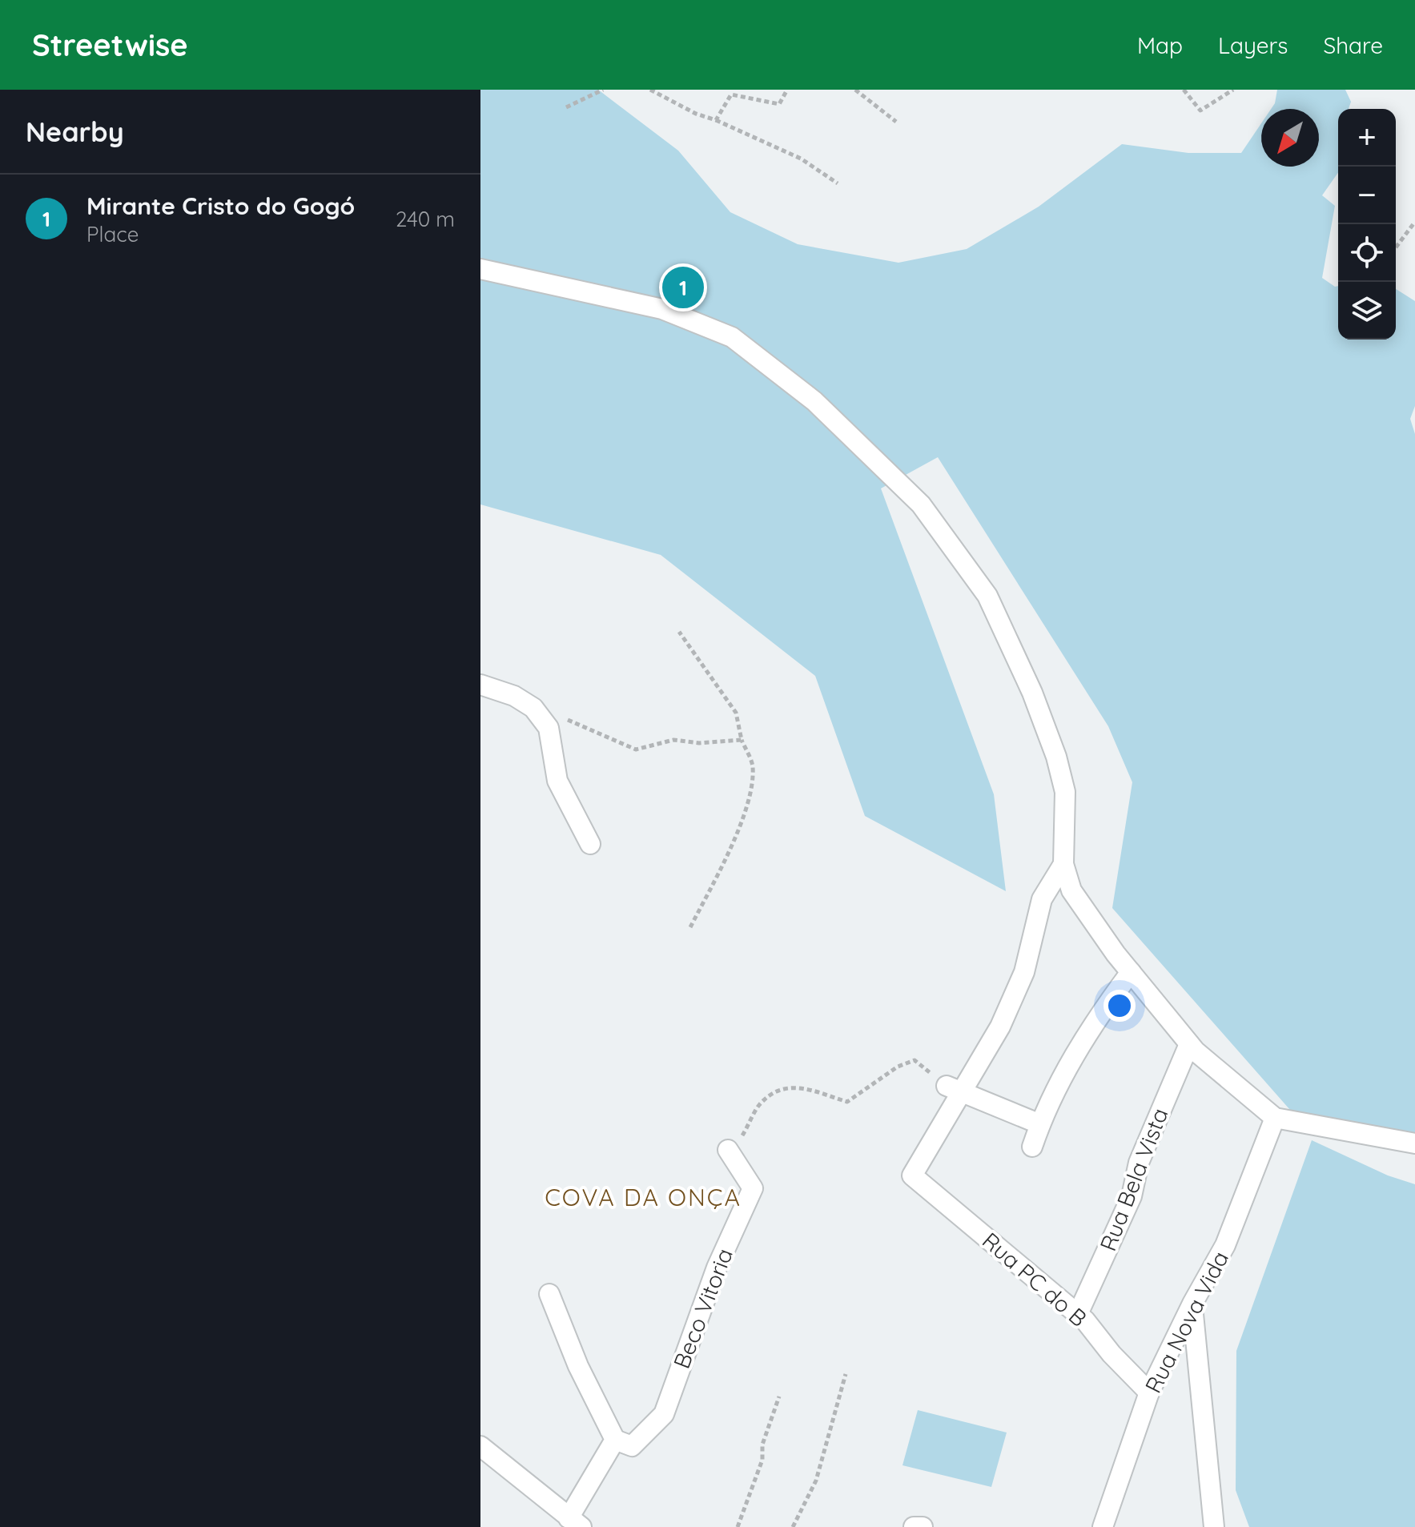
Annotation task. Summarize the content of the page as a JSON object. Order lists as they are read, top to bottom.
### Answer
{
  "streets": {
    "street": [
      "Rua Bela Vista",
      "Rua PC do B",
      "Beco Vitoria",
      "Rua Nova Vida"
    ]
  },
  "crossings": [
    ["Rua Bela Vista", "Rua PC do B"],
    ["Rua PC do B", "Rua Nova Vida"]
  ],
  "districts": ["COVA DA ONÇA"],
  "north": "bottom left",
  "page": {
    "header": "Streetwise",
    "nav": ["Map", "Layers", "Share"],
    "heading": "Nearby",
    "map_buttons": ["+", "−"],
    "list": [
      {
        "mark": "1",
        "name": "Mirante Cristo do Gogó",
        "note": "Place",
        "value": "240 m"
      }
    ],
    "pins": "1"
  }
}
